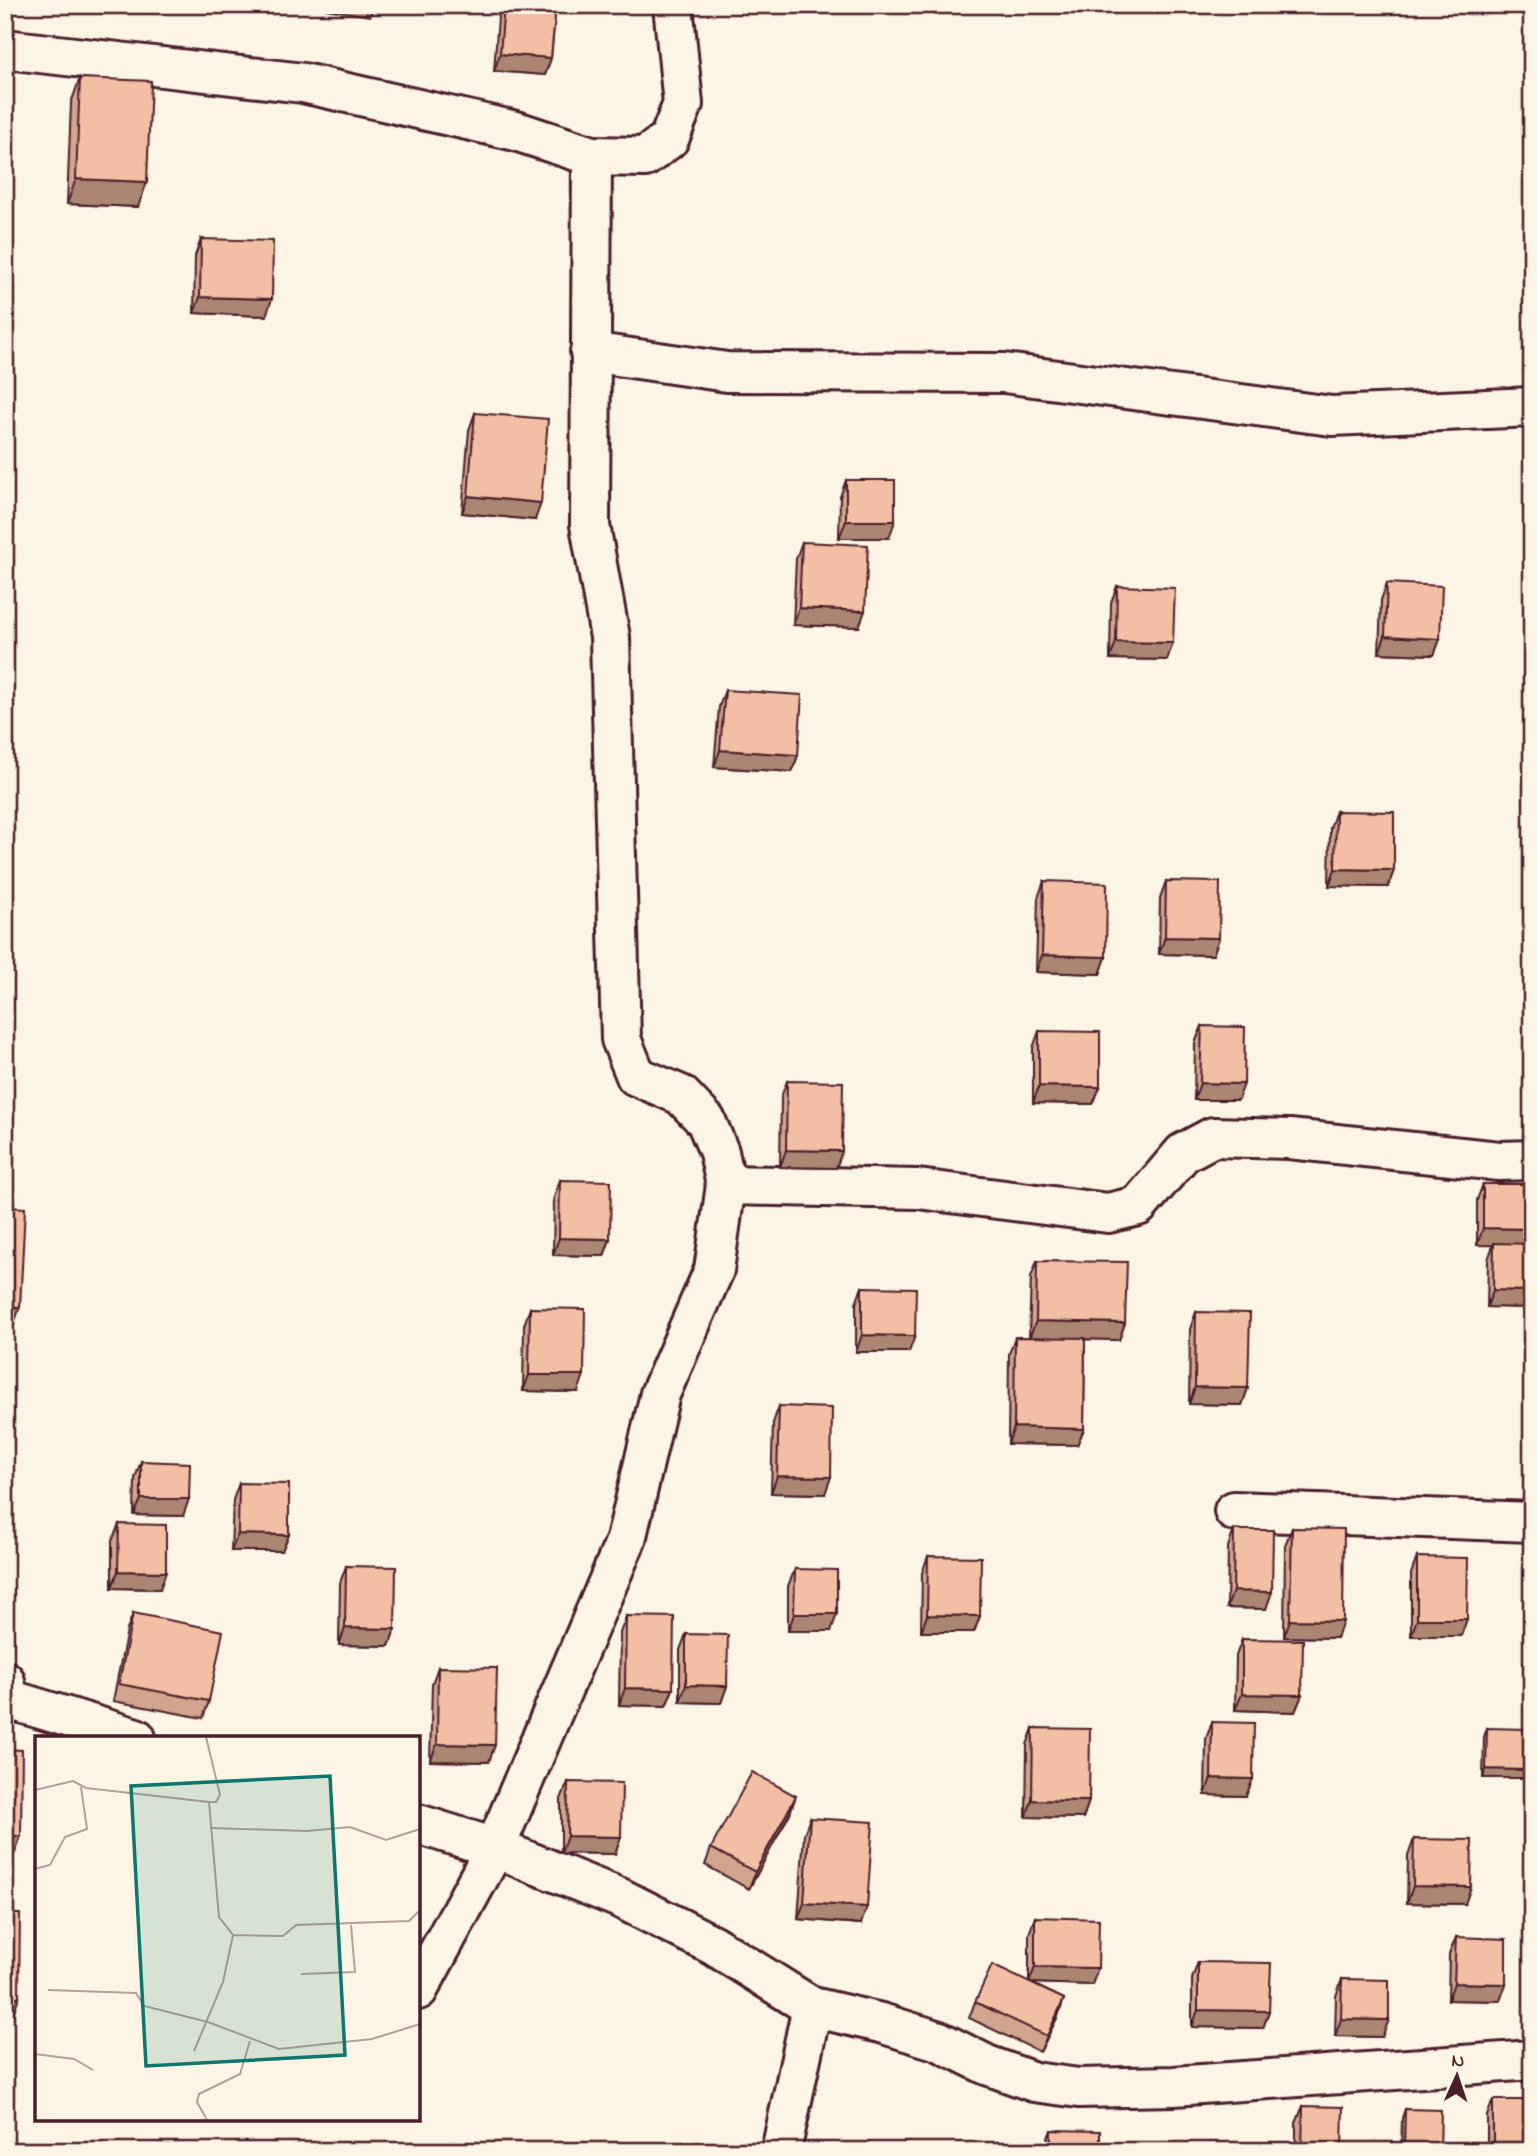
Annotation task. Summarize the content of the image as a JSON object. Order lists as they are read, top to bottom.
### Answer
{
  "north": "top"
}
